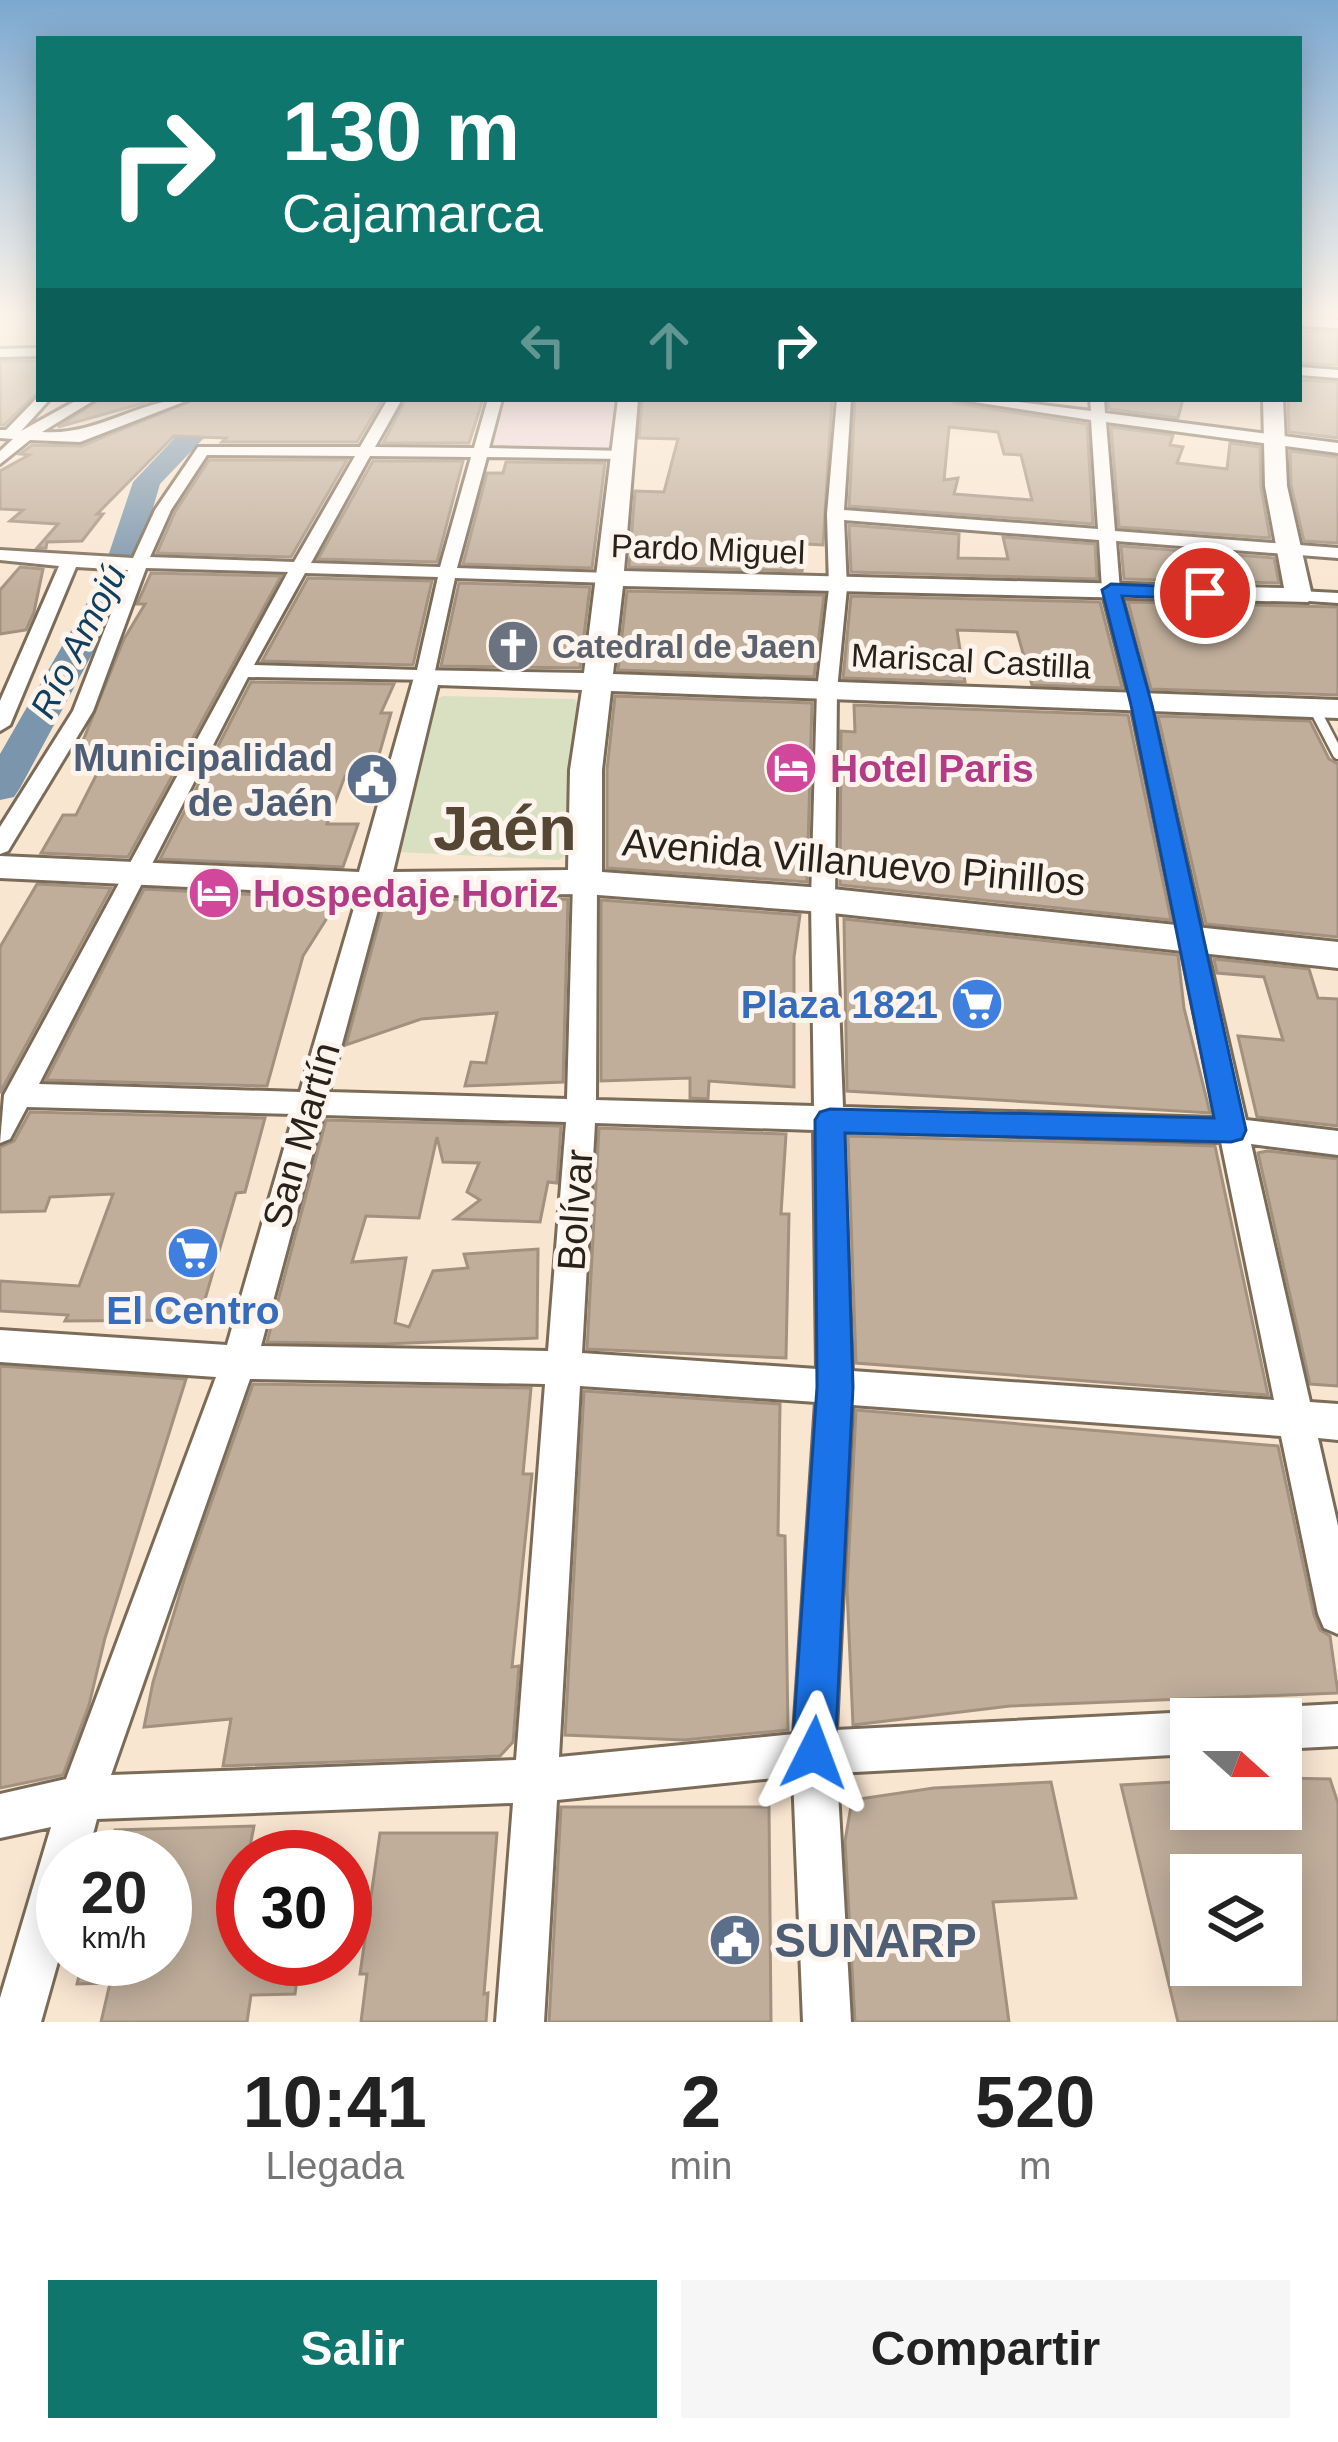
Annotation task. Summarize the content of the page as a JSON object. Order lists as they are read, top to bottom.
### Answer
{
  "streets": {
    "street": [
      "Pardo Miguel",
      "Mariscal Castilla",
      "Avenida Villanuevo Pinillos",
      "San Martín",
      "Bolívar"
    ]
  },
  "crossings": [
    ["Pardo Miguel", "San Martín"],
    ["Pardo Miguel", "Bolívar"],
    ["Mariscal Castilla", "San Martín"],
    ["Mariscal Castilla", "Bolívar"],
    ["Avenida Villanuevo Pinillos", "San Martín"],
    ["Avenida Villanuevo Pinillos", "Bolívar"]
  ],
  "districts": ["Jaén"],
  "water": ["Río Amojú"],
  "places": {
    "church": ["Catedral de Jaen"],
    "hotel": ["Hotel Paris", "Hospedaje Horiz"],
    "public building": ["Municipalidad de Jaén", "SUNARP"],
    "supermarket": ["Plaza 1821", "El Centro"]
  },
  "north": "right",
  "page": {
    "turn": ["130 m", "Cajamarca"],
    "speed": "20 km/h",
    "limit": "30",
    "eta": [
      "10:41",
      "Llegada",
      "2",
      "min",
      "520",
      "m"
    ],
    "buttons": ["Salir", "Compartir"]
  }
}
